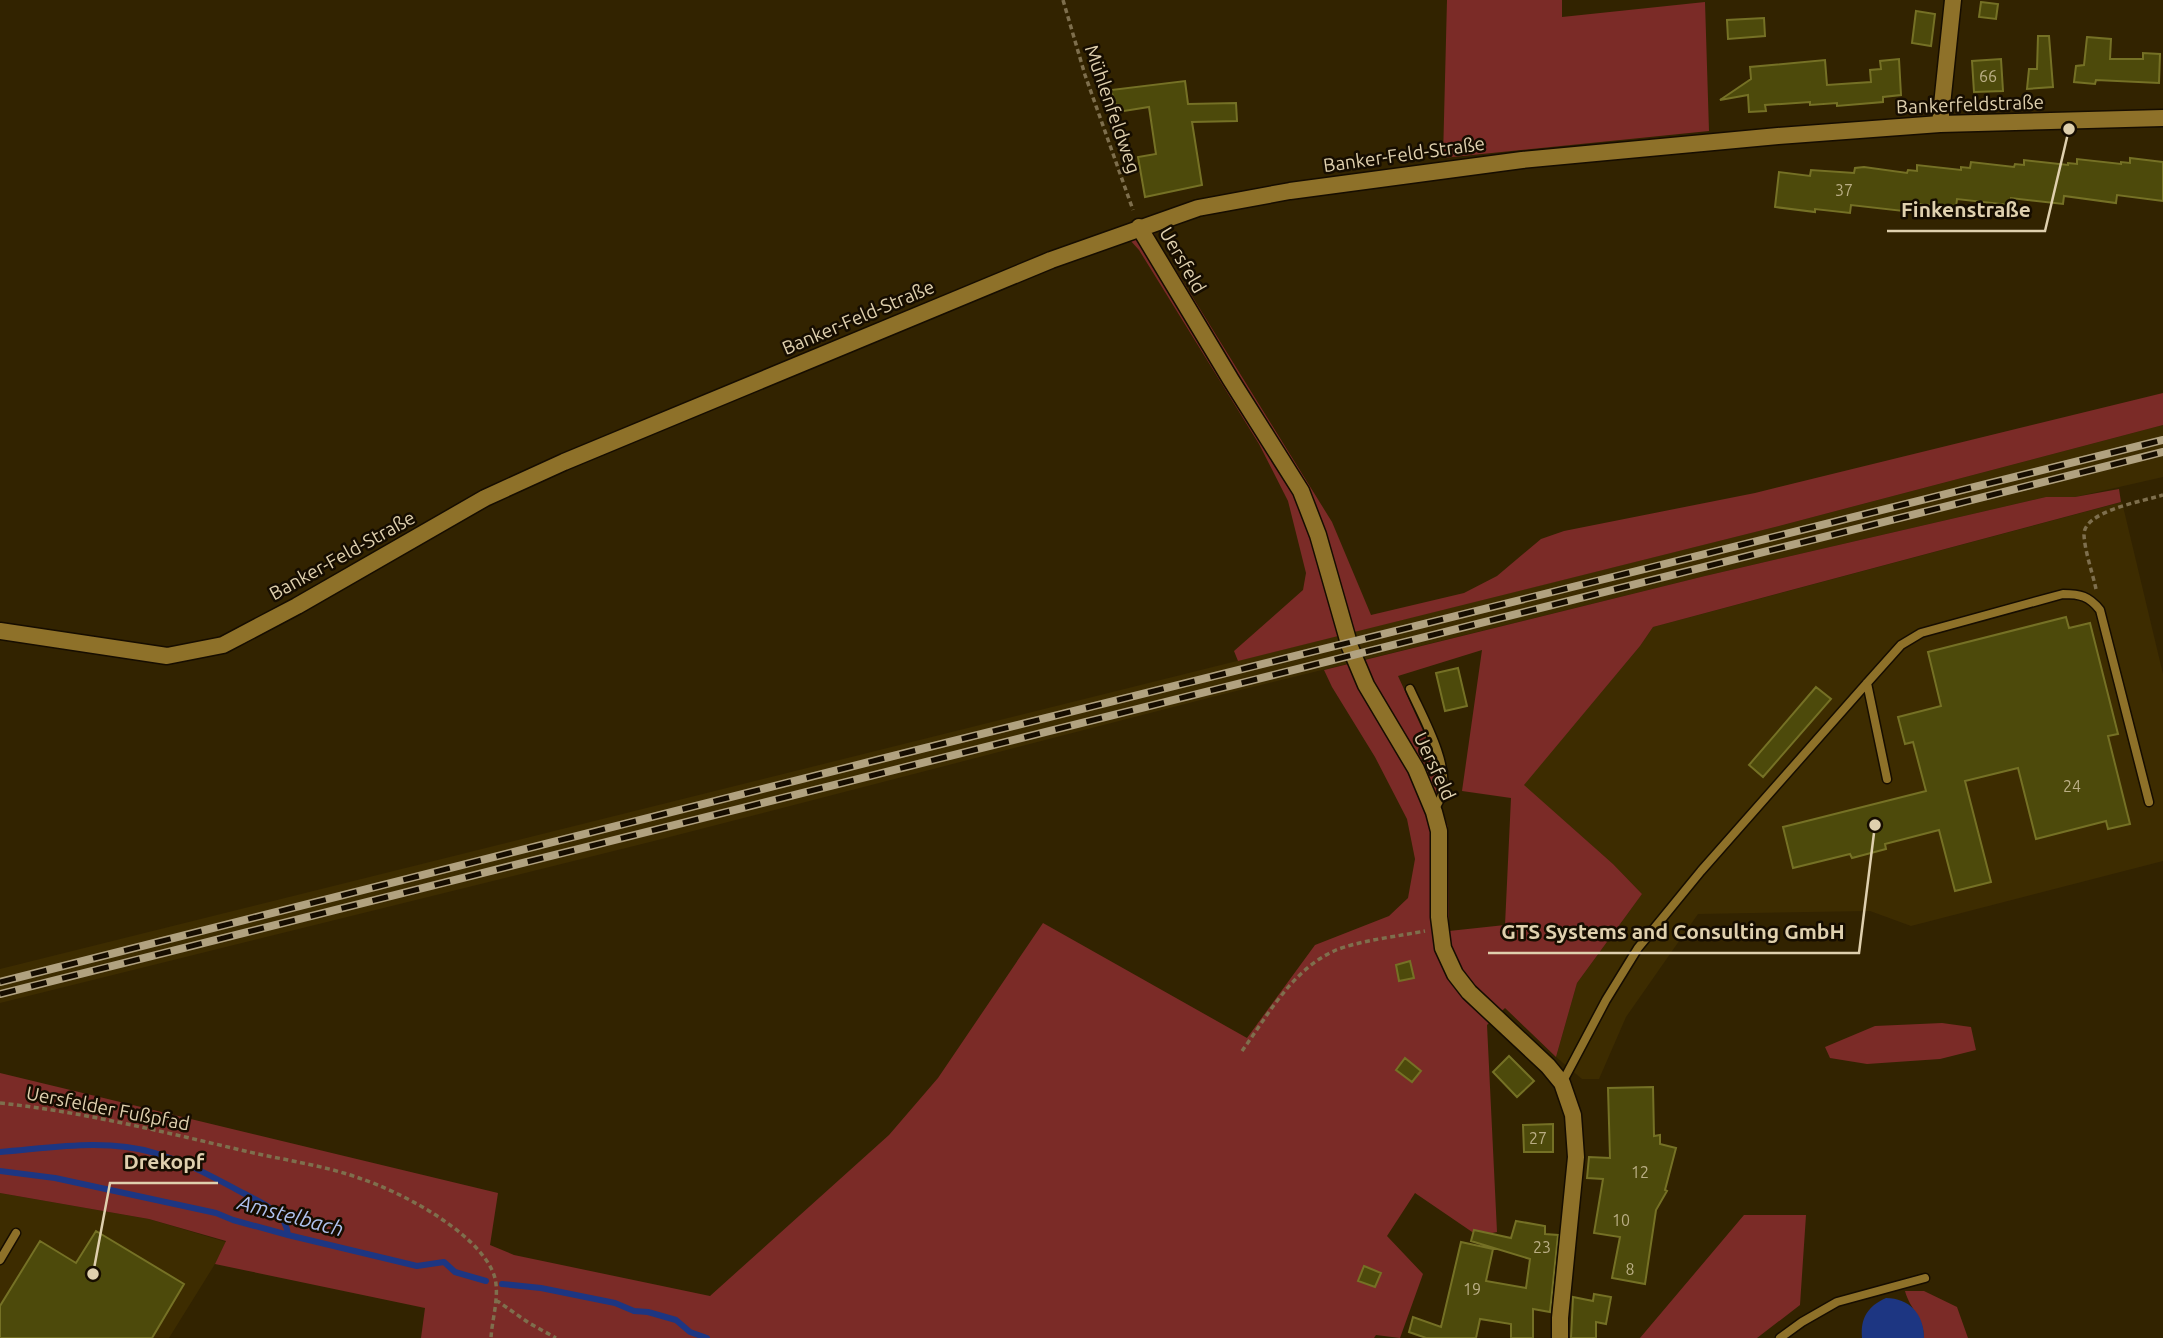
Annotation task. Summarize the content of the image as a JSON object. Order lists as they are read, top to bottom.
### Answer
{
  "streets": {
    "street": ["Bankerfeldstraße", "Banker-Feld-Straße", "Uersfeld"],
    "path": ["Mühlenfeldweg", "Uersfelder Fußpfad"]
  },
  "crossings": [
    ["Bankerfeldstraße", "Banker-Feld-Straße"],
    ["Mühlenfeldweg", "Banker-Feld-Straße"],
    ["Mühlenfeldweg", "Uersfeld"],
    ["Banker-Feld-Straße", "Uersfeld"]
  ],
  "water": ["Amstelbach"],
  "places": ["Finkenstraße", "GTS Systems and Consulting GmbH", "Drekopf"],
  "house_numbers": [
    "66",
    "37",
    "24",
    "27",
    "12",
    "10",
    "23",
    "8",
    "19"
  ]
}
